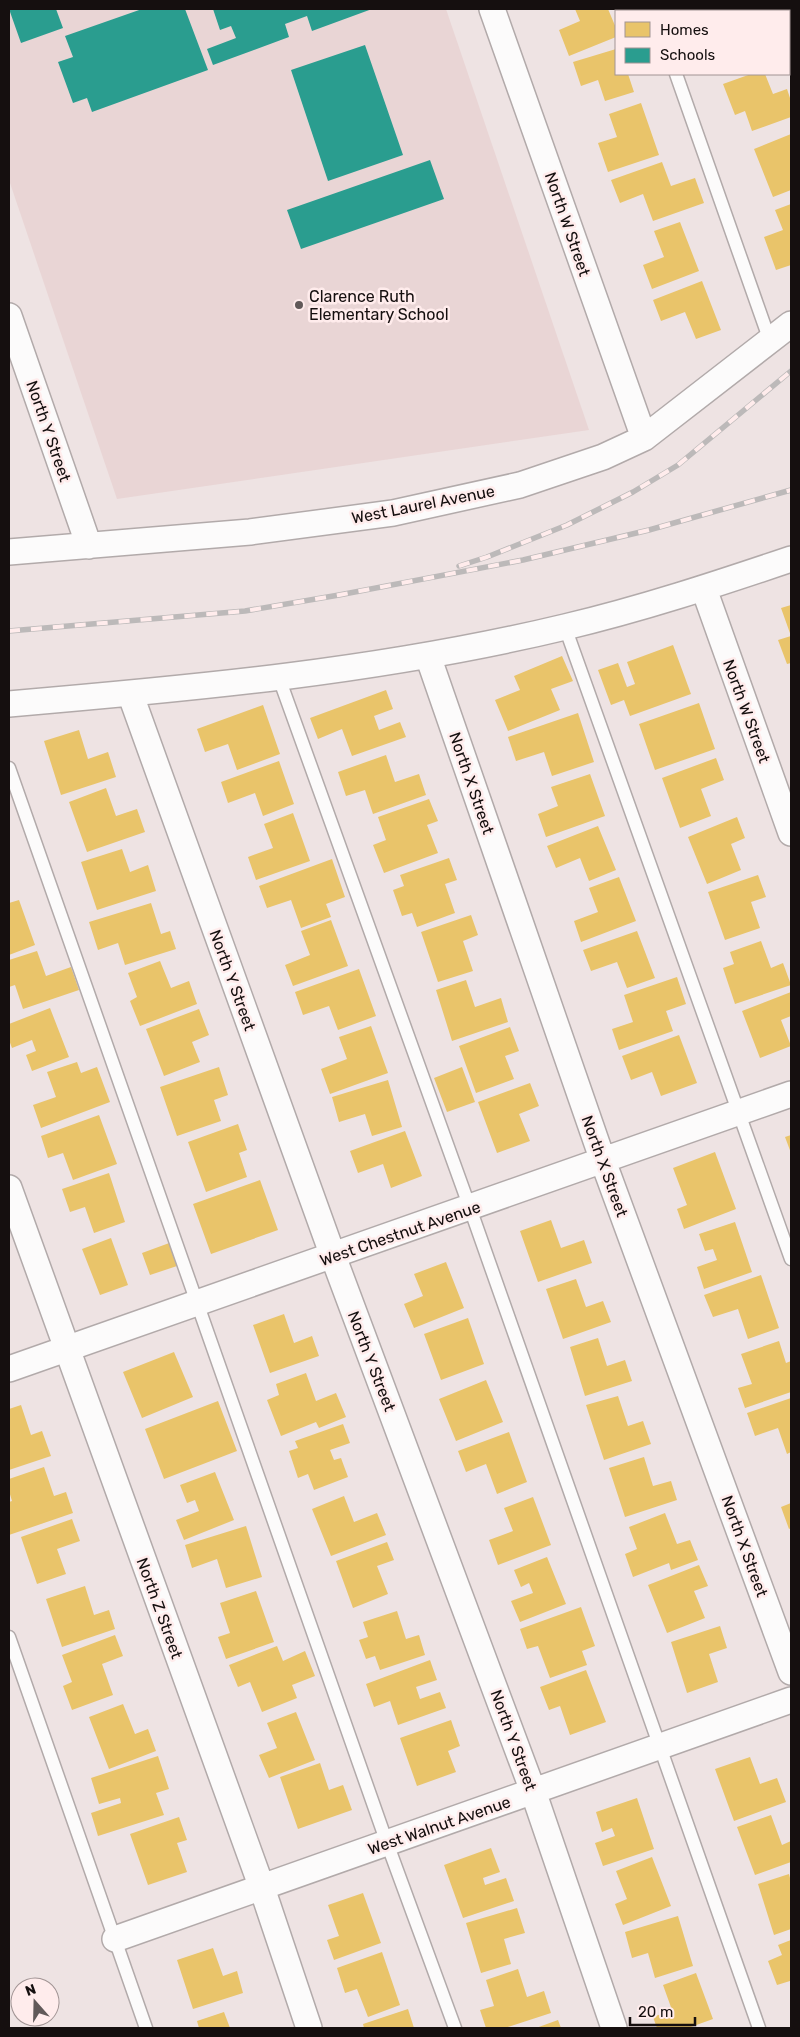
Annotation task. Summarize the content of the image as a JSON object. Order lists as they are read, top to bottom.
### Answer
{
  "streets": {
    "street": [
      "North W Street",
      "North Y Street",
      "West Laurel Avenue",
      "North X Street",
      "West Chestnut Avenue",
      "North Z Street",
      "West Walnut Avenue"
    ]
  },
  "crossings": [
    ["North W Street", "West Laurel Avenue"],
    ["North Y Street", "West Laurel Avenue"],
    ["North Y Street", "West Chestnut Avenue"],
    ["North Y Street", "West Walnut Avenue"],
    ["North X Street", "West Chestnut Avenue"],
    ["West Chestnut Avenue", "North Z Street"],
    ["North Z Street", "West Walnut Avenue"]
  ],
  "places": ["Clarence Ruth Elementary School"],
  "legend": ["Homes", "Schools"],
  "scale_bar": "20 m",
  "north": "top"
}
